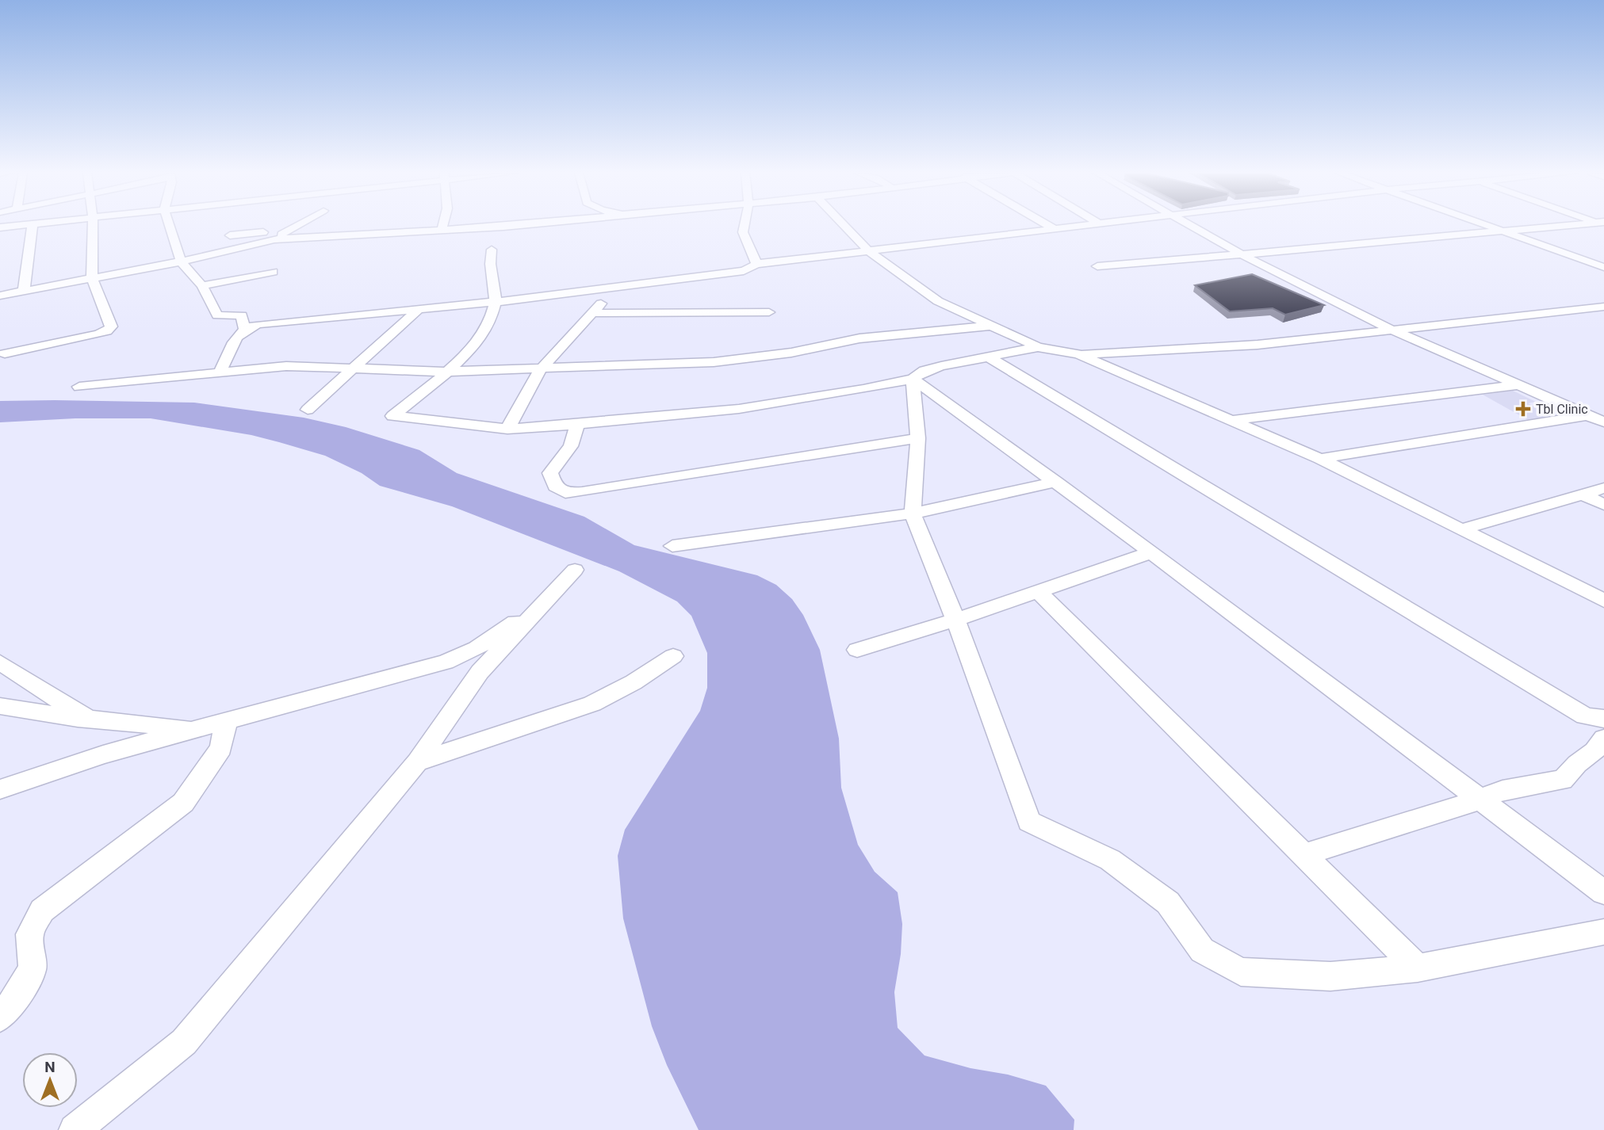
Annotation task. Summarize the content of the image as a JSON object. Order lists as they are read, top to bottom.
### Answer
{
  "places": {
    "health": ["Tbl Clinic"]
  },
  "north": "top"
}
